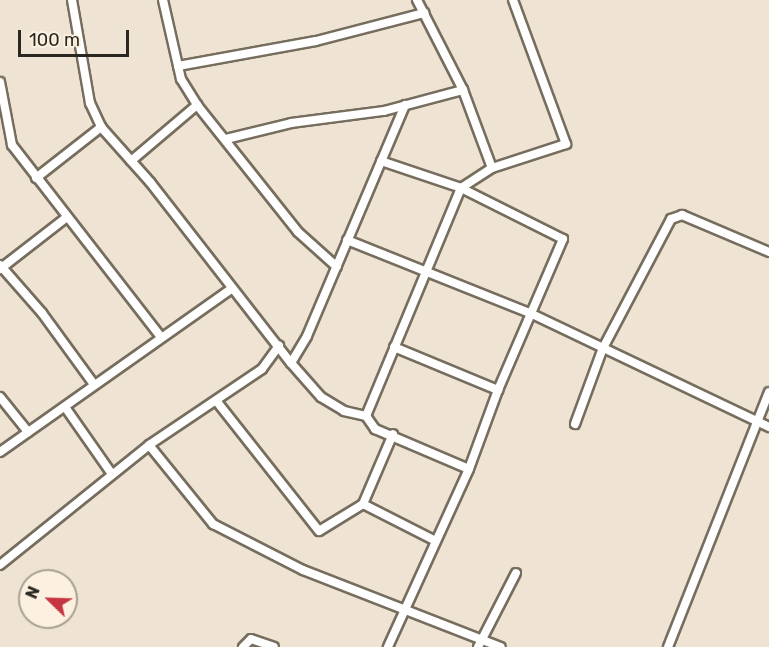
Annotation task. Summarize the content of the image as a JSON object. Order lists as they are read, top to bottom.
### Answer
{
  "scale_bar": "100 m",
  "north": "top left"
}
